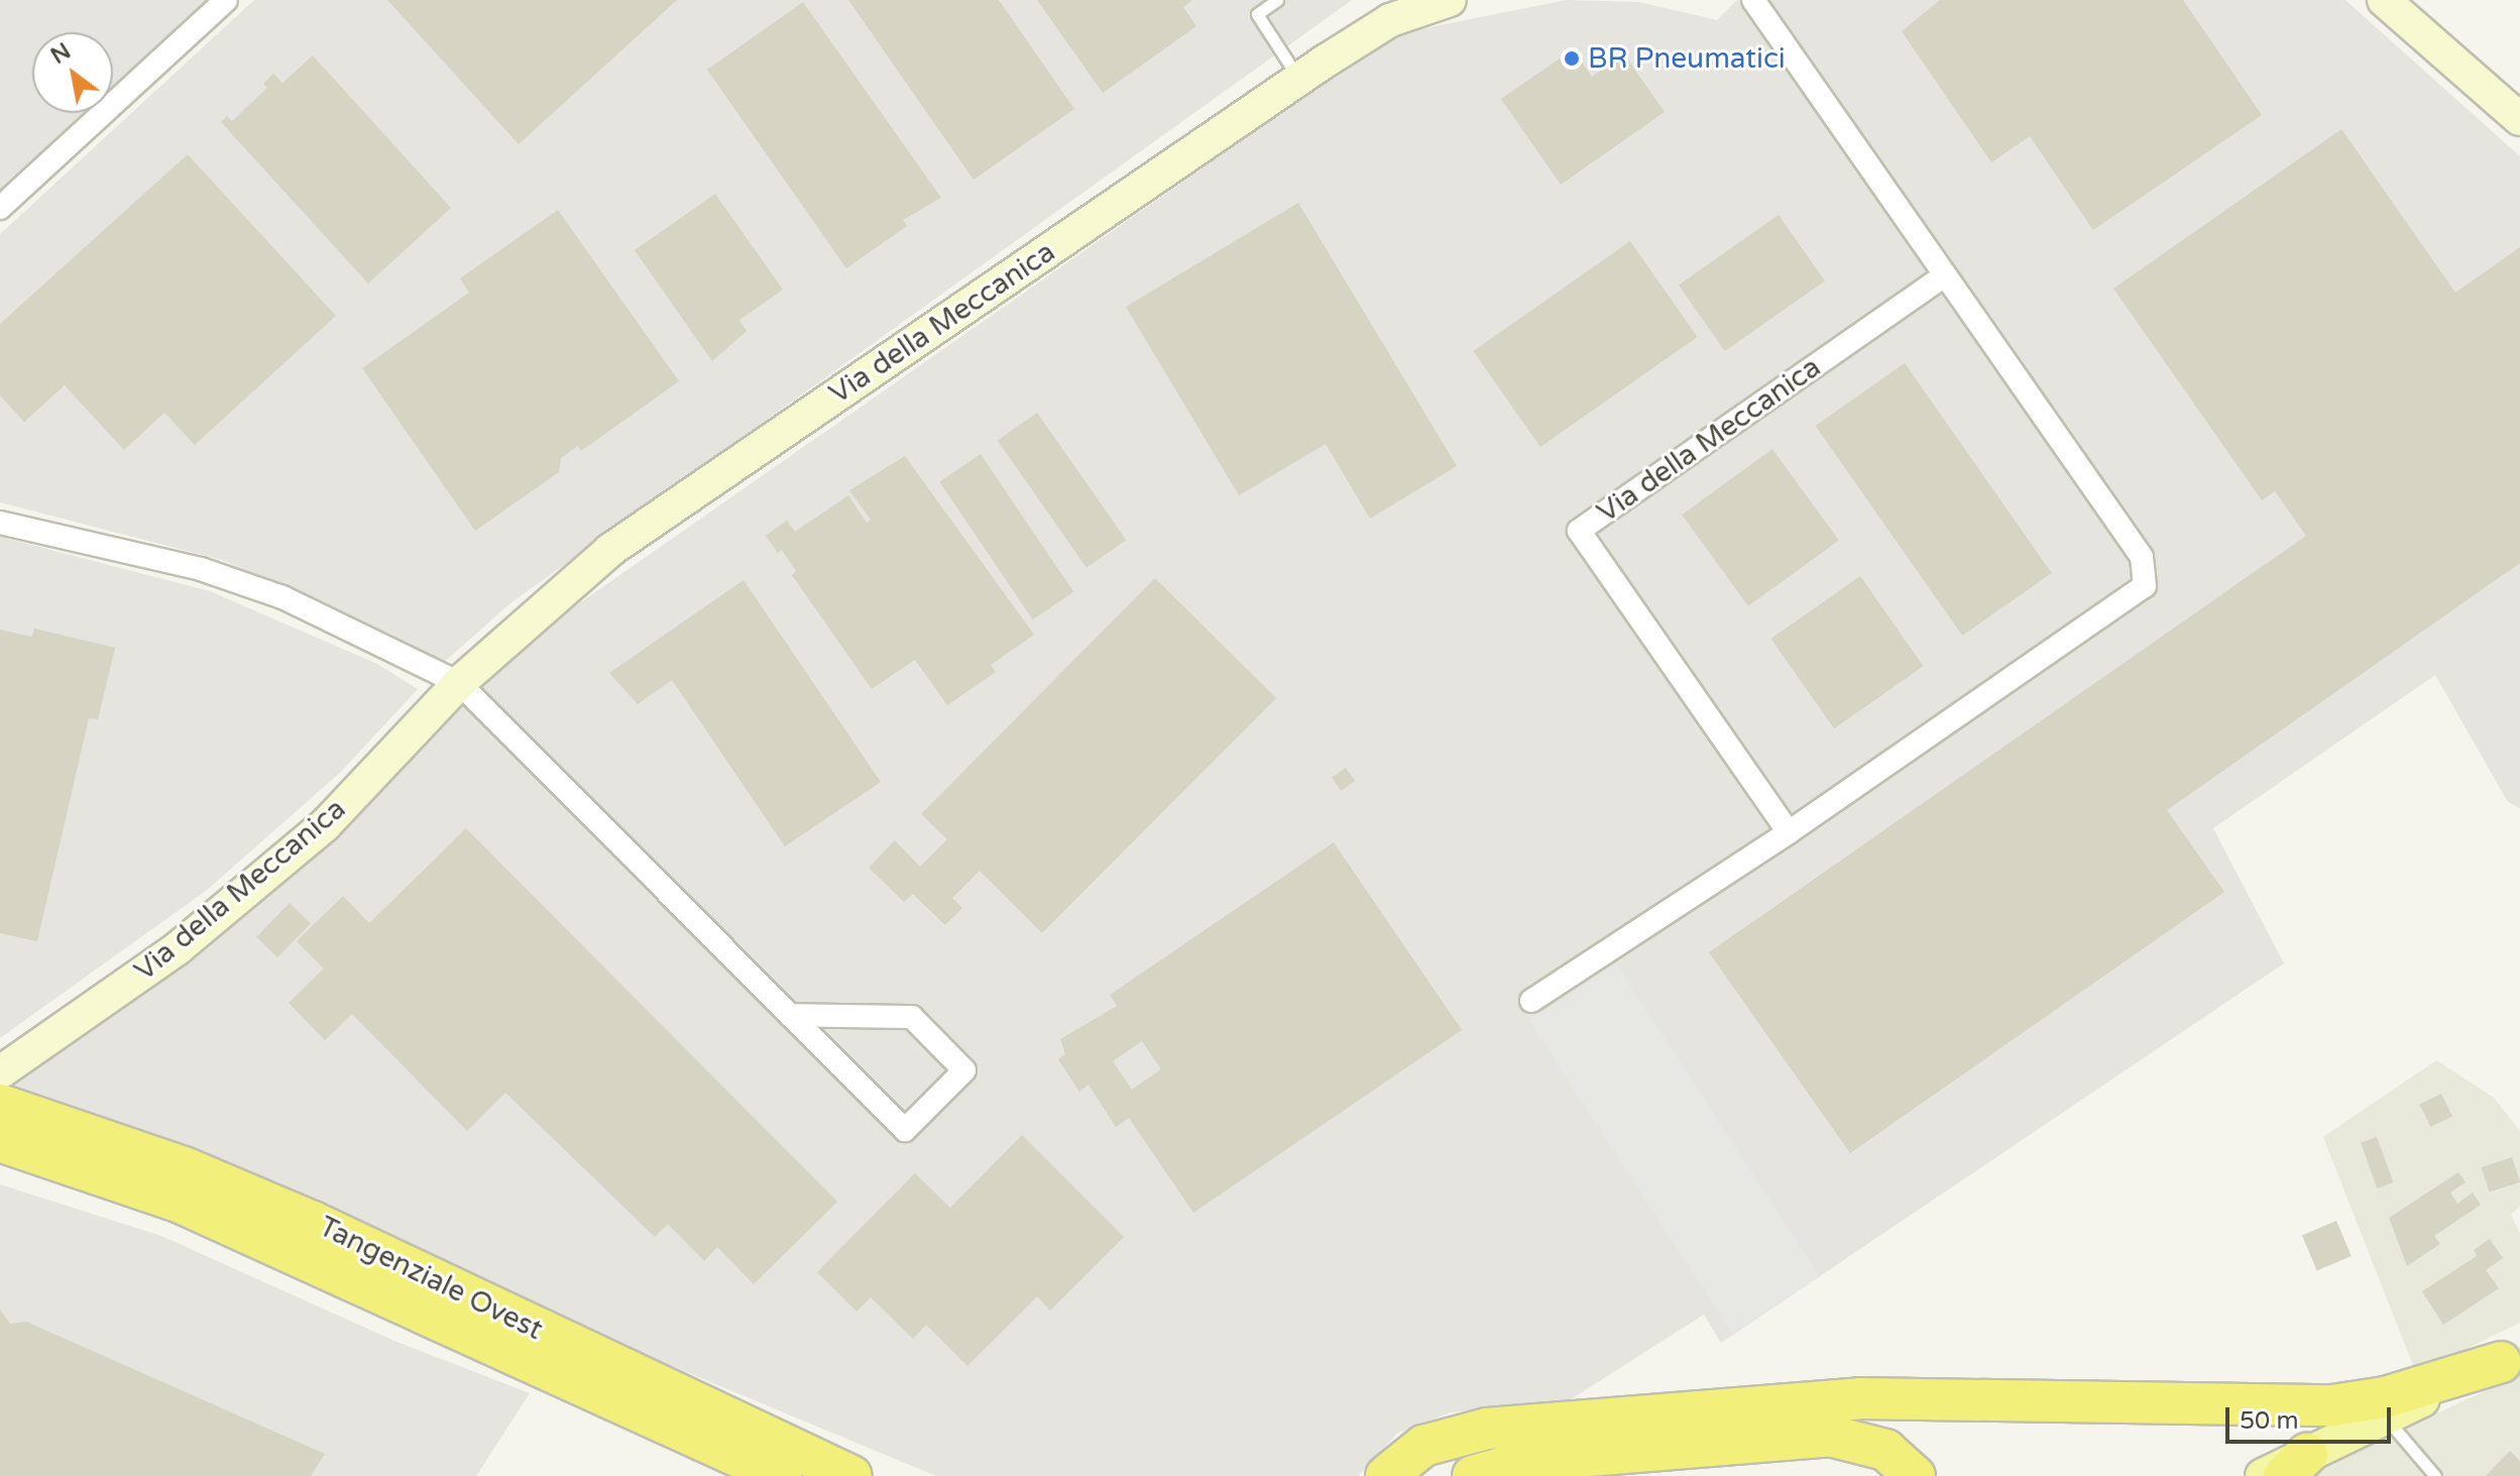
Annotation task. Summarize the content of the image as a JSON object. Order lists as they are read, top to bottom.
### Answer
{
  "streets": {
    "highway": ["Tangenziale Ovest"],
    "street": ["Via della Meccanica"]
  },
  "crossings": [
    ["Via della Meccanica", "Tangenziale Ovest"]
  ],
  "places": ["BR Pneumatici"],
  "scale_bar": "50 m",
  "north": "top left"
}
